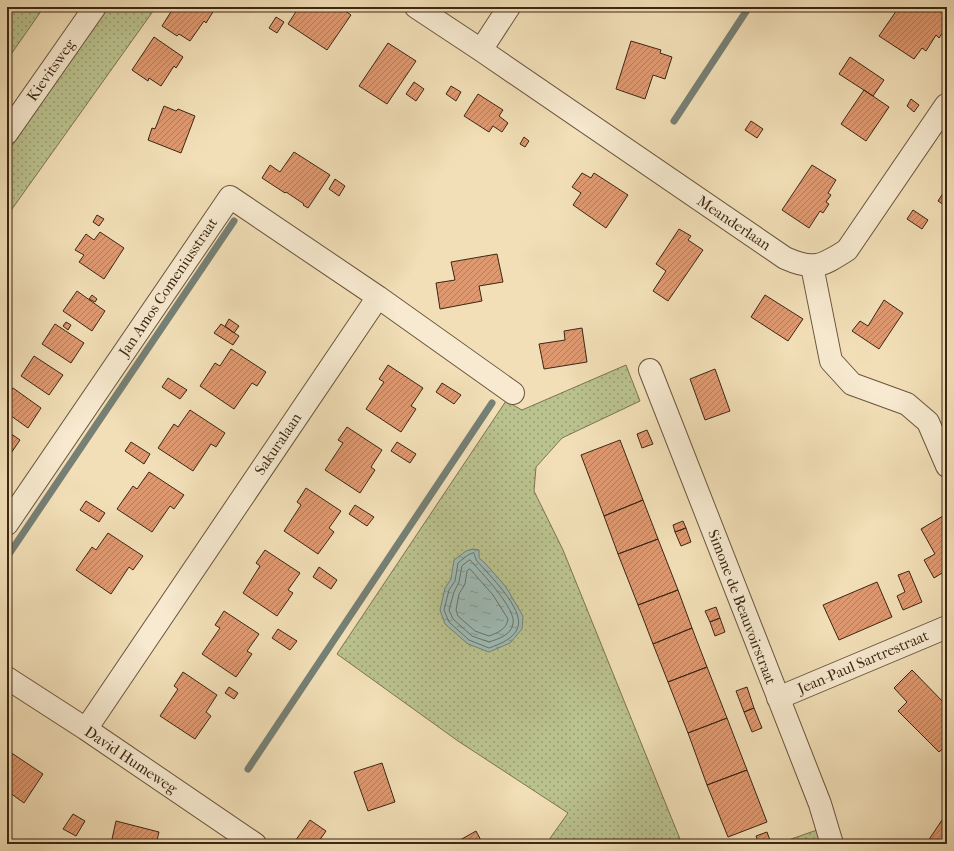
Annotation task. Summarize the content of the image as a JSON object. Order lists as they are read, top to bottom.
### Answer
{
  "streets": {
    "street": [
      "Kievitsweg",
      "Meanderlaan",
      "Jan Amos Comeniusstraat",
      "Sakuralaan",
      "Simone de Beauvoirstraat",
      "Jean-Paul Sartrestraat",
      "David Humeweg"
    ]
  },
  "crossings": [
    ["Jan Amos Comeniusstraat", "Sakuralaan"],
    ["Sakuralaan", "David Humeweg"],
    ["Simone de Beauvoirstraat", "Jean-Paul Sartrestraat"]
  ]
}
